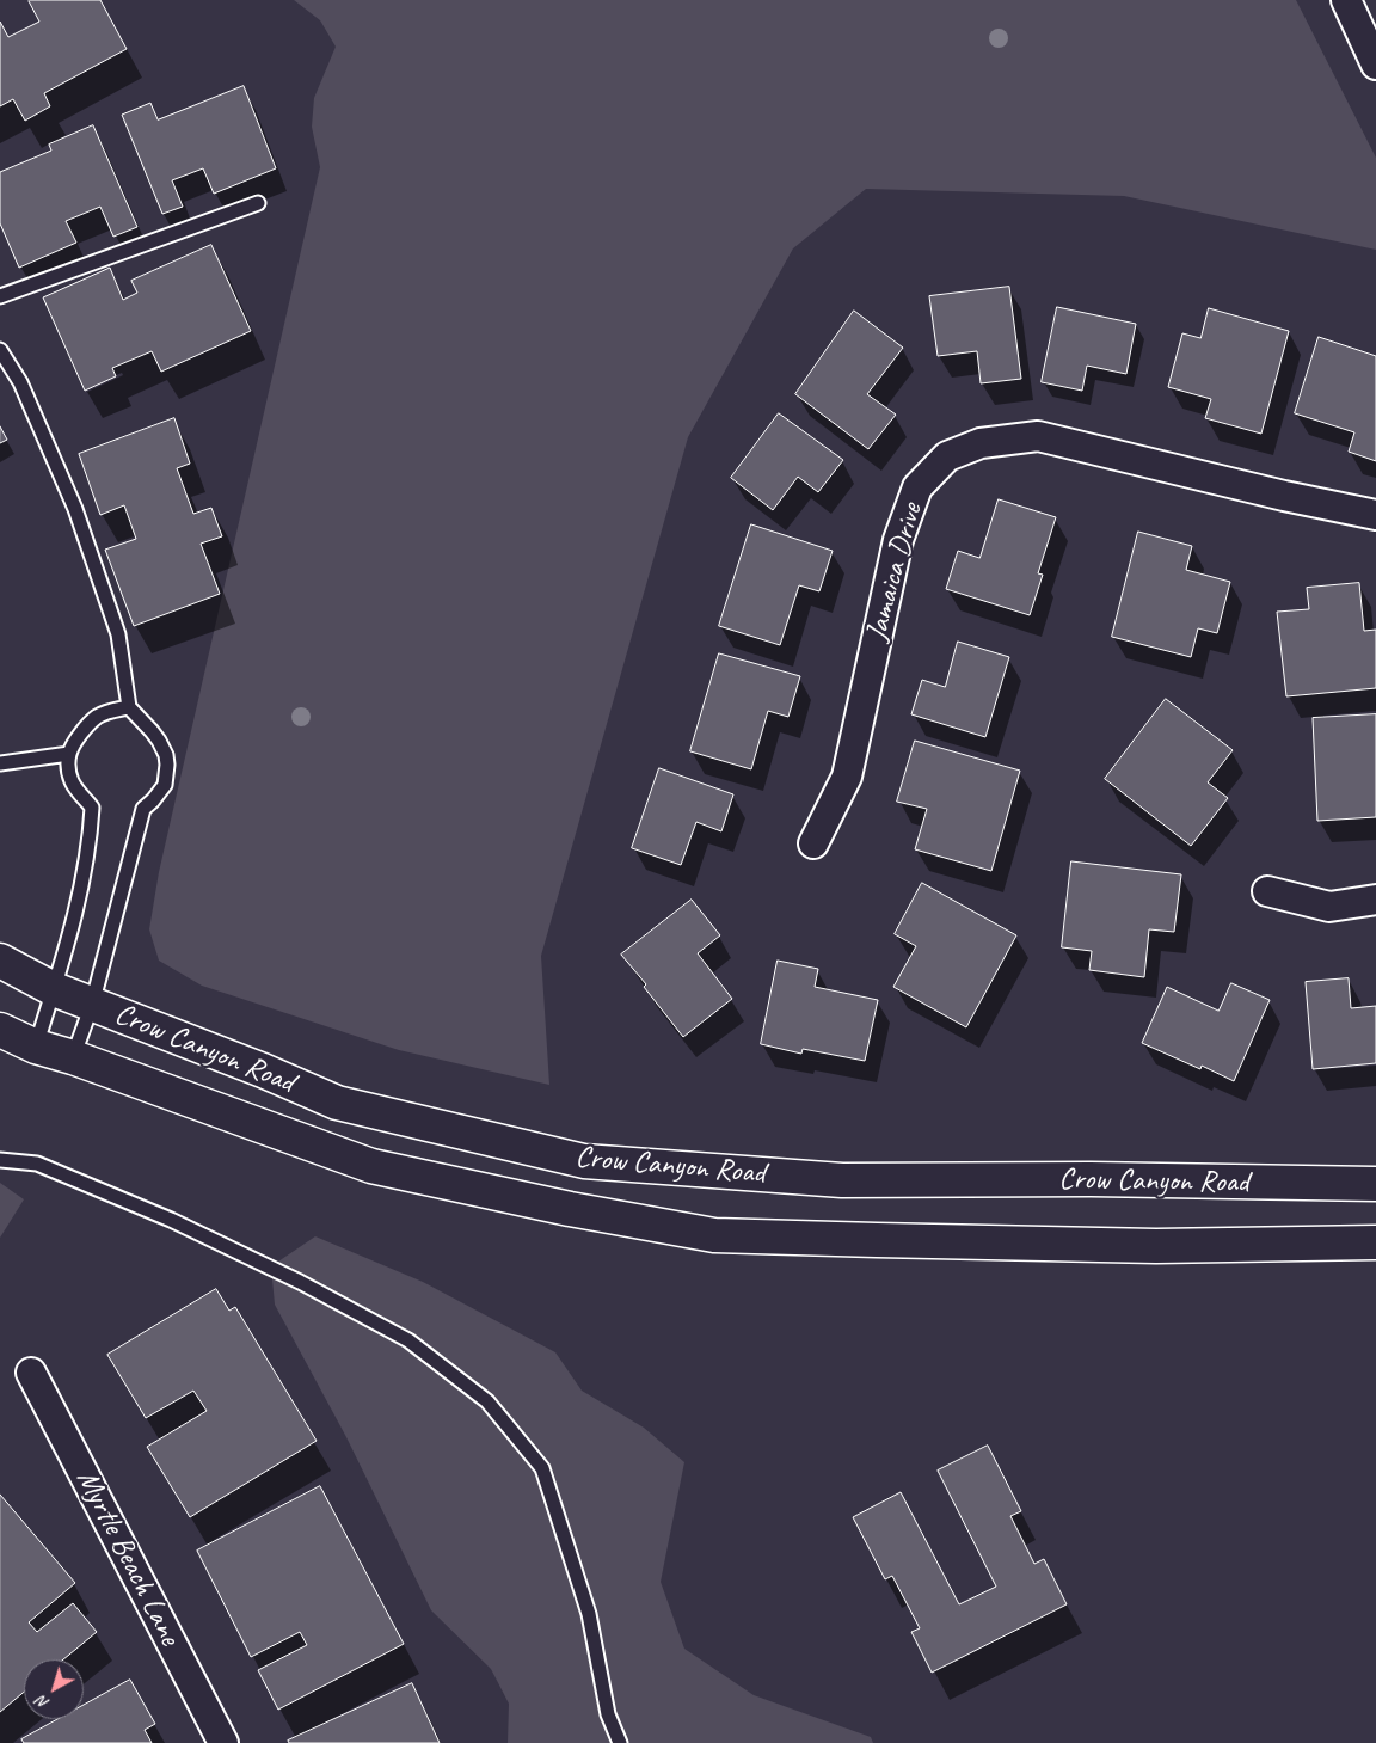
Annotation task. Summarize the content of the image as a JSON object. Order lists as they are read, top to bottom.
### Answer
{
  "streets": {
    "main road": ["Crow Canyon Road"],
    "street": ["Jamaica Drive", "Myrtle Beach Lane"]
  },
  "north": "bottom left"
}
